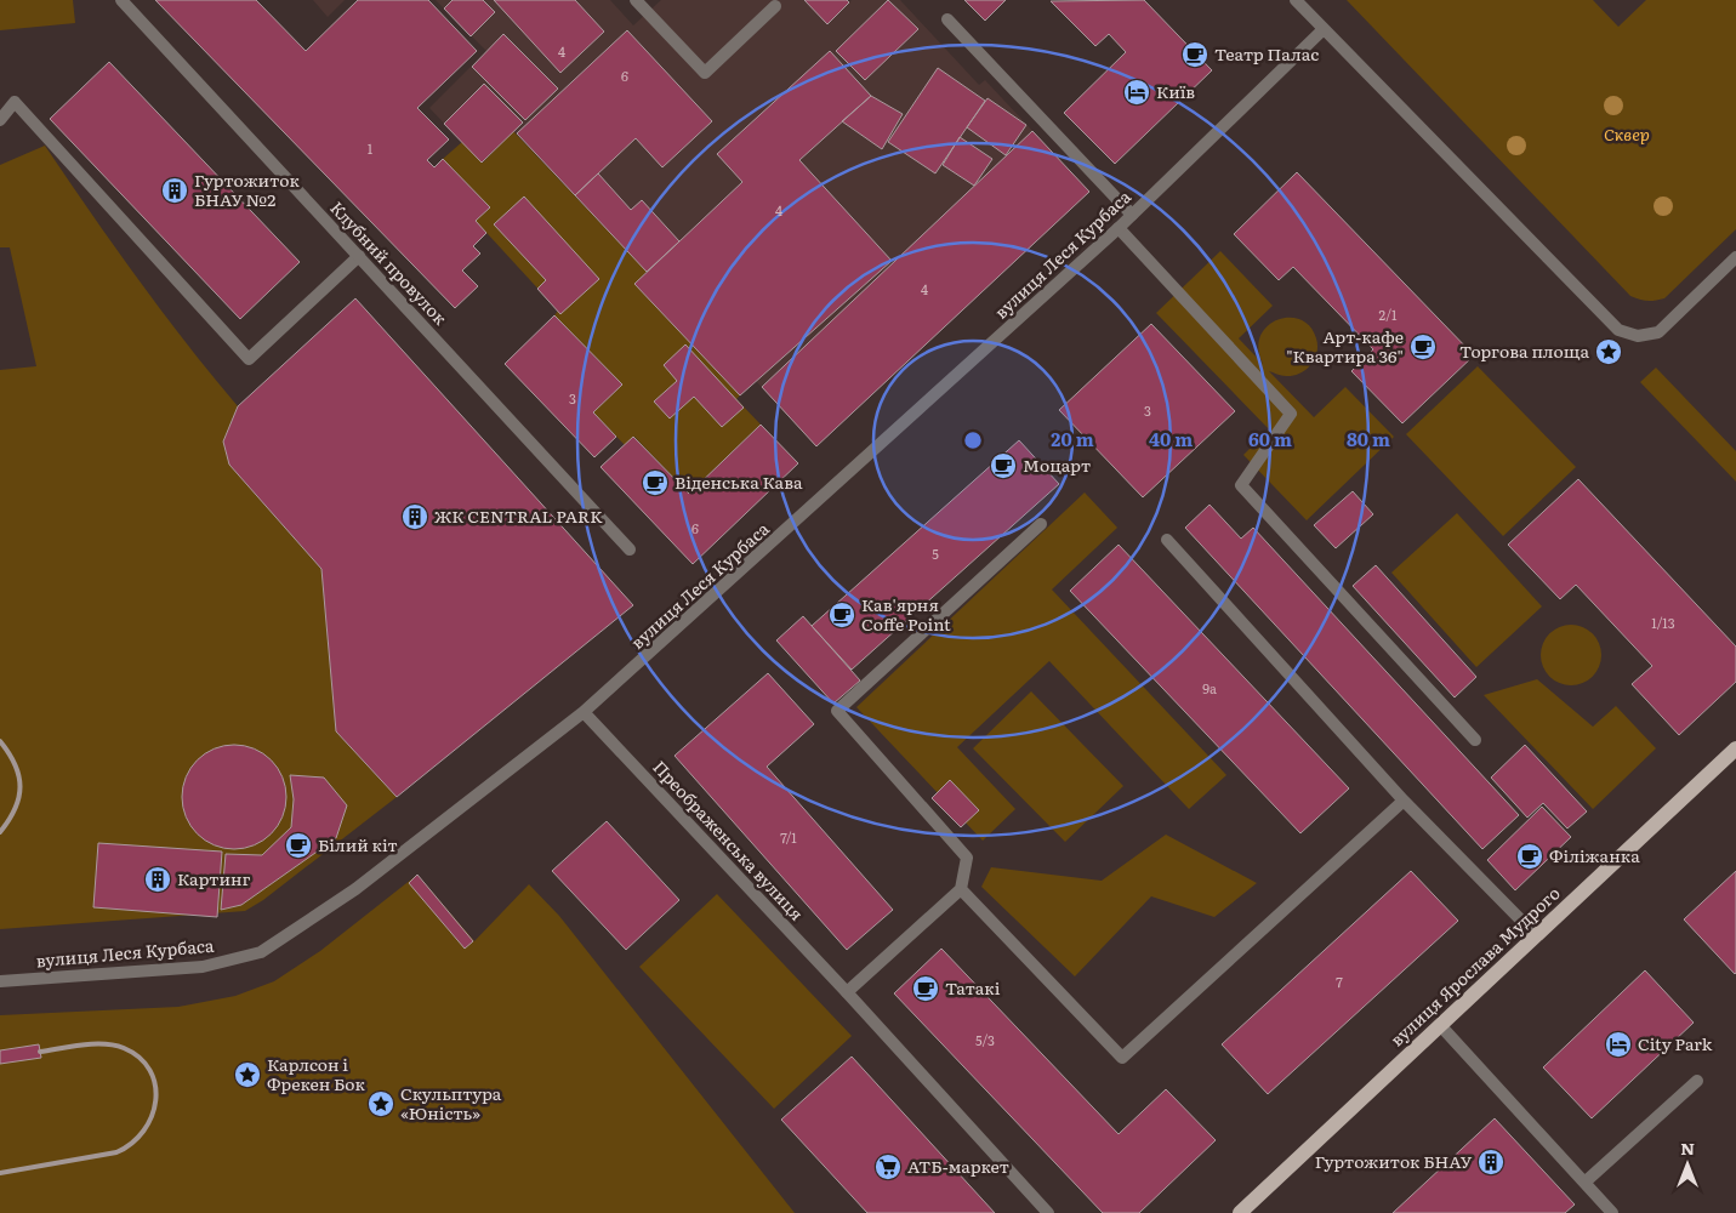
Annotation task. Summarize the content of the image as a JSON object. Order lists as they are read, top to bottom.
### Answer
{
  "streets": {
    "main road": ["вулиця Ярослава Мудрого"],
    "street": ["вулиця Леся Курбаса", "Клубний провулок", "Преображенська вулиця"]
  },
  "crossings": [
    ["вулиця Леся Курбаса", "Преображенська вулиця"]
  ],
  "parks": ["Сквер"],
  "places": {
    "cafe": [
      "Театр Палас",
      "Арт-кафе \"Квартира 36\"",
      "Моцарт",
      "Віденська Кава",
      "Кав'ярня Coffe Point",
      "Білий кіт",
      "Філіжанка",
      "Татакі"
    ],
    "hotel": ["Київ", "City Park"],
    "building": [
      "Гуртожиток БНАУ №2",
      "ЖК CENTRAL PARK",
      "Картинг",
      "Гуртожиток БНАУ"
    ],
    "place": ["Торгова площа", "Карлсон і Фрекен Бок", "Скульптура «Юність»"],
    "supermarket": ["АТБ-маркет"]
  },
  "house_numbers": [
    "4",
    "6",
    "1",
    "4",
    "4",
    "2/1",
    "3",
    "3",
    "6",
    "5",
    "1/13",
    "9а",
    "7/1",
    "7",
    "5/3"
  ],
  "north": "top",
  "rings": [
    "20 m",
    "40 m",
    "60 m",
    "80 m"
  ]
}
